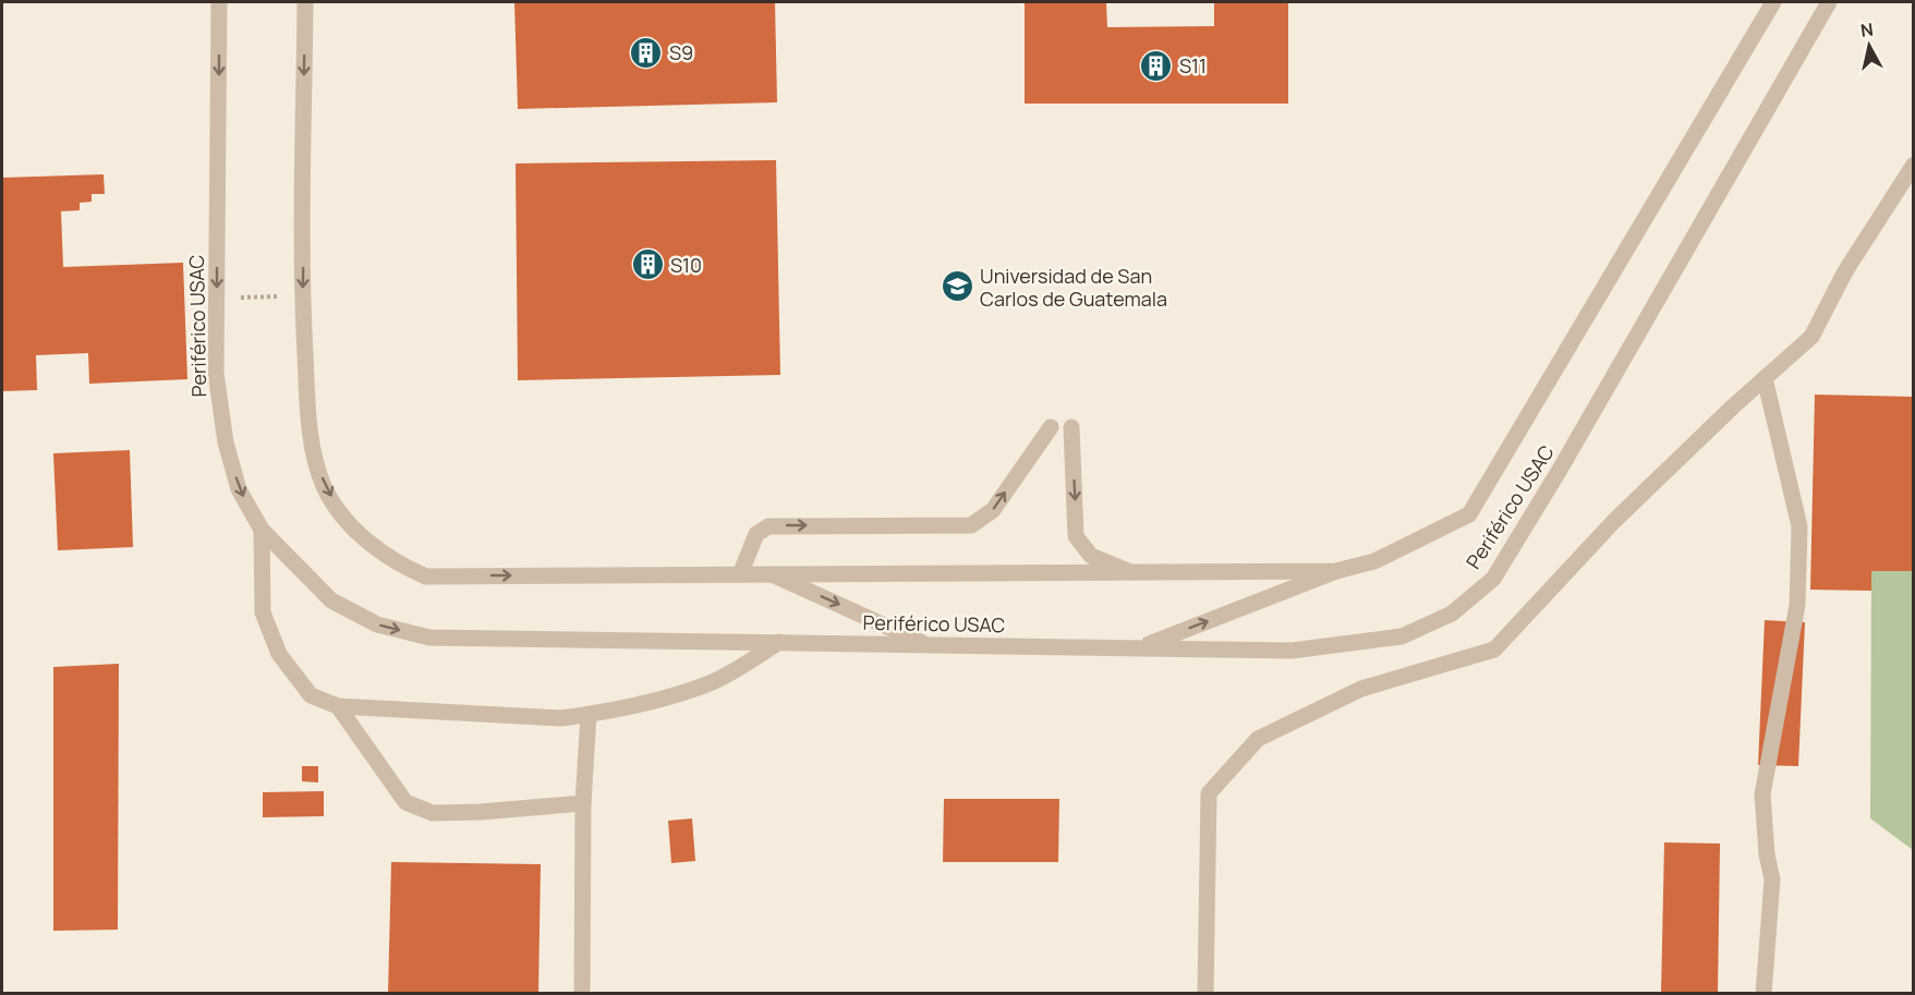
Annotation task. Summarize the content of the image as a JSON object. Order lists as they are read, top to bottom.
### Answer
{
  "streets": {
    "street": ["Periférico USAC"]
  },
  "places": {
    "building": ["S9", "S11", "S10"],
    "school or university": ["Universidad de San Carlos de Guatemala"]
  },
  "north": "top"
}
